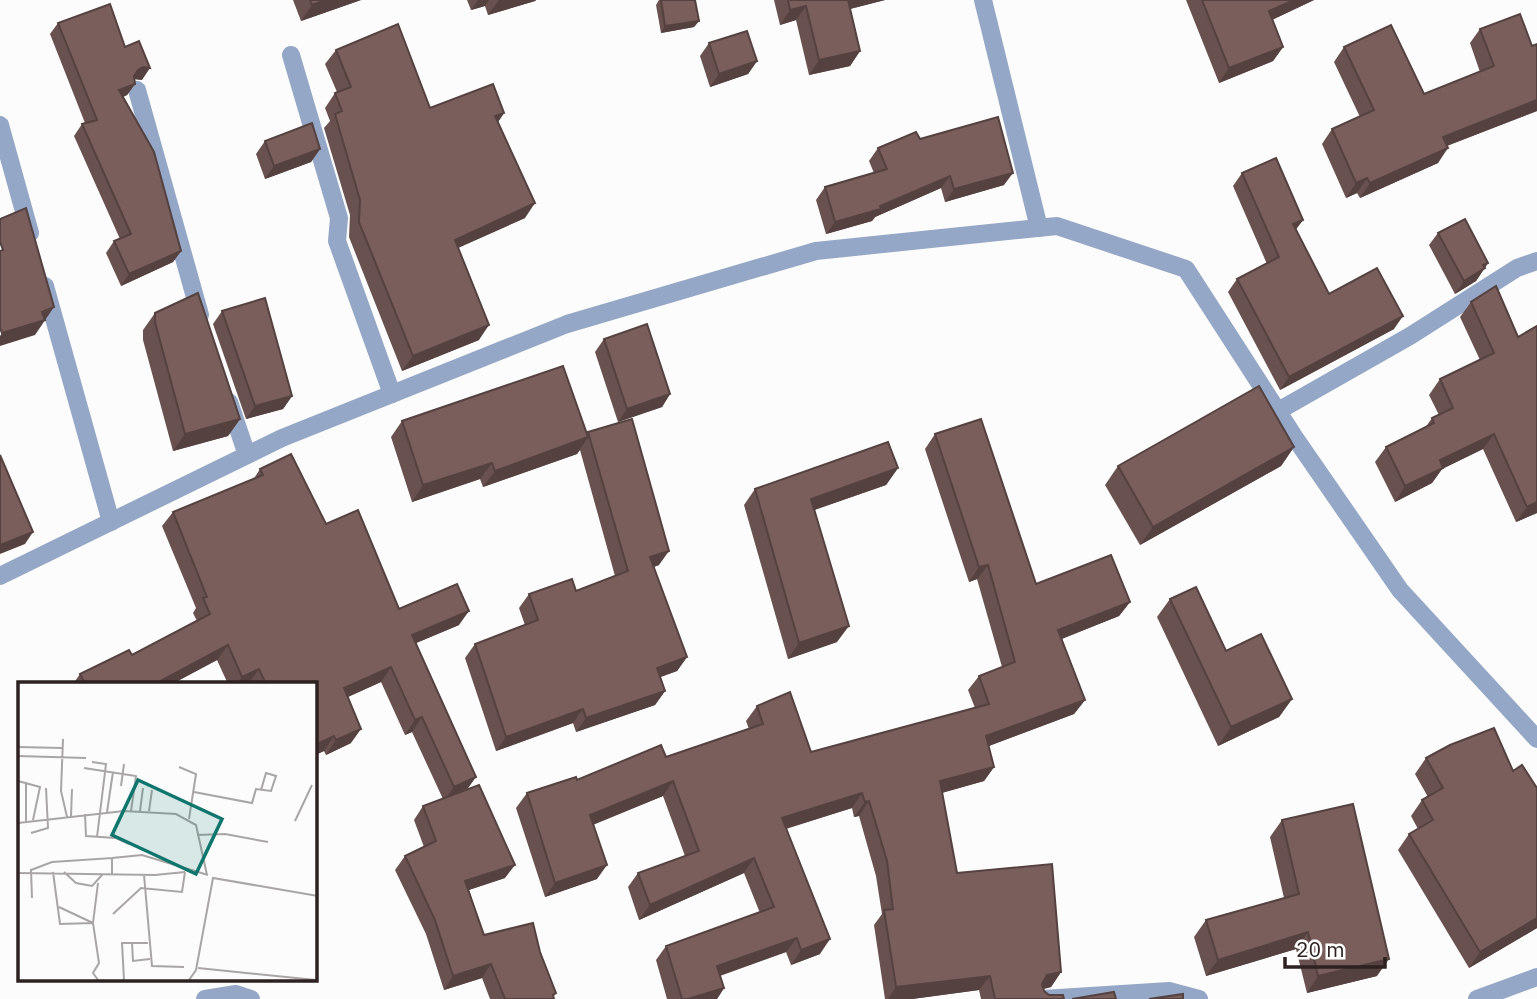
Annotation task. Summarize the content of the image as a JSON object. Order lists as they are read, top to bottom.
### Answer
{
  "scale_bar": "20 m"
}
